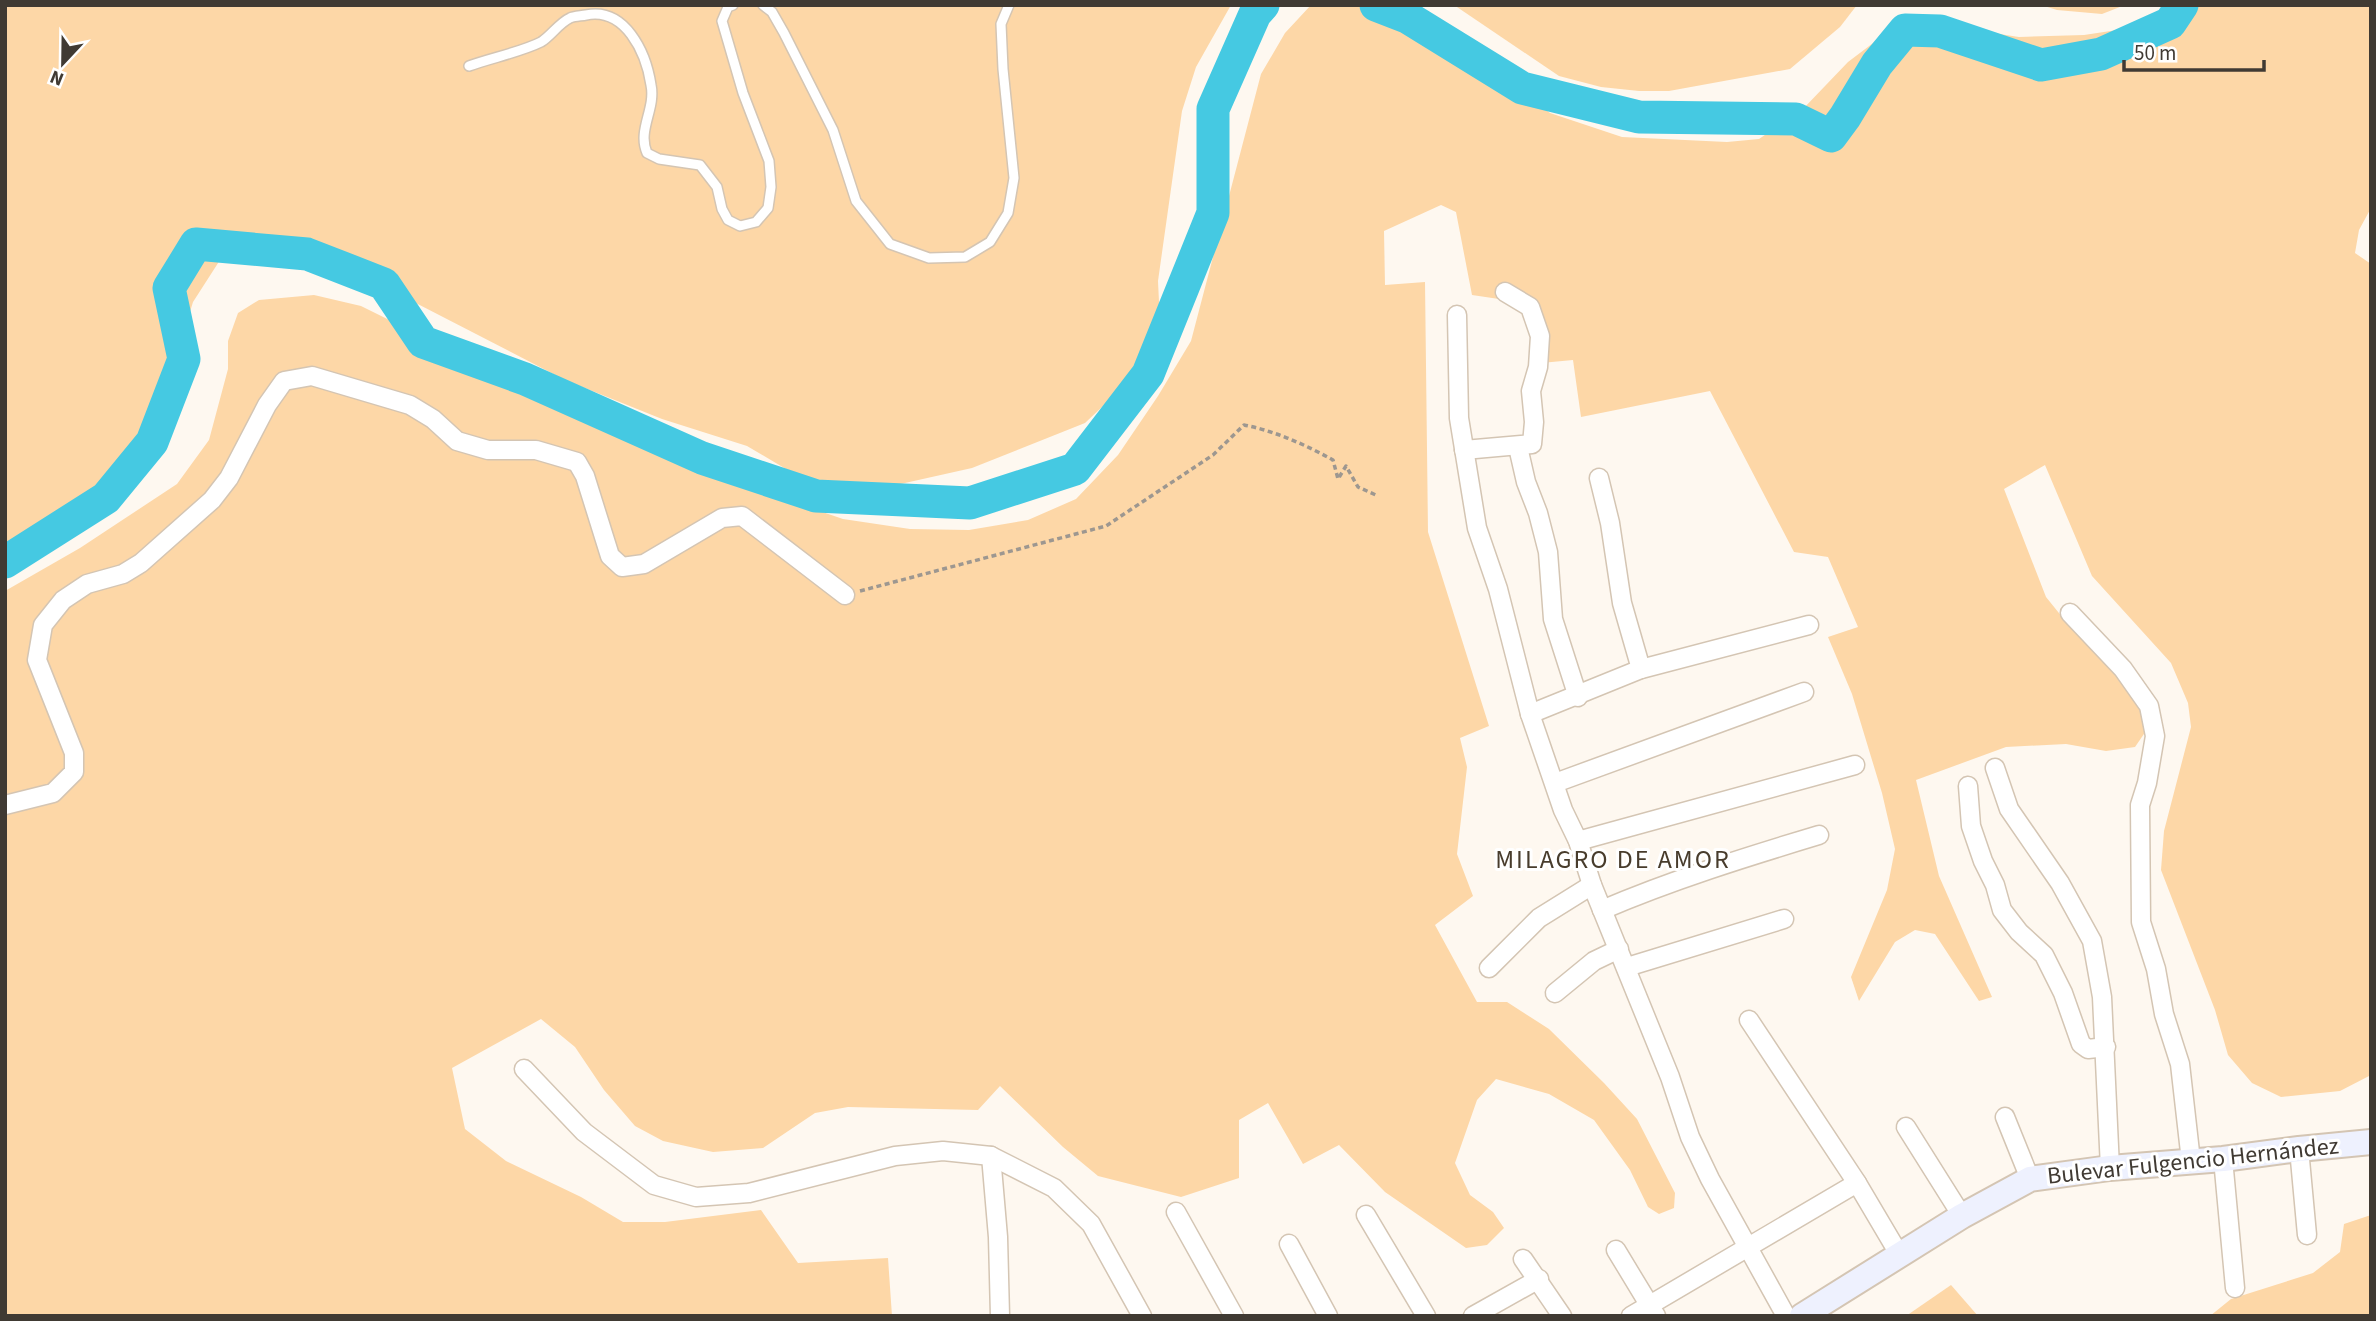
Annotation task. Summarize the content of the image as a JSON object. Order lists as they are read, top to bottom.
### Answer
{
  "streets": {
    "street": ["Bulevar Fulgencio Hernández"]
  },
  "districts": ["MILAGRO DE AMOR"],
  "scale_bar": "50 m",
  "north": "bottom"
}
